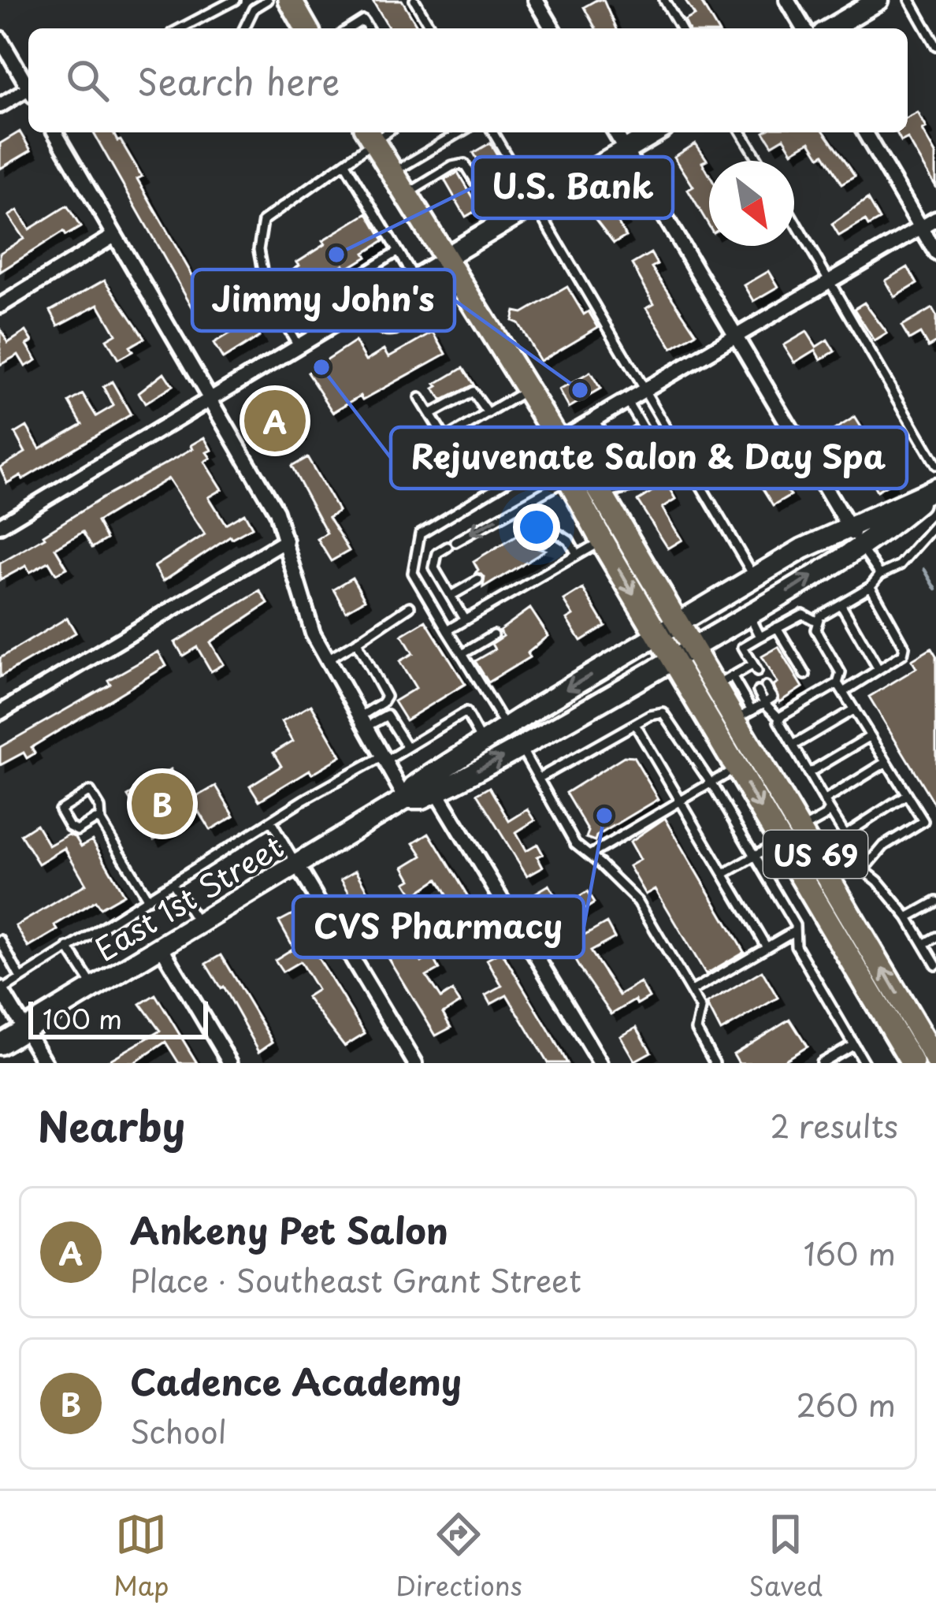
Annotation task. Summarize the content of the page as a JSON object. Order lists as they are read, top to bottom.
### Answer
{
  "streets": {
    "main road": ["US 69", "East 1st Street"]
  },
  "crossings": [
    ["US 69", "East 1st Street"]
  ],
  "places": [
    "U.S. Bank",
    "Rejuvenate Salon & Day Spa",
    "Jimmy John's",
    "CVS Pharmacy"
  ],
  "scale_bar": "100 m",
  "north": "bottom right",
  "page": {
    "search": "Search here",
    "pins": ["A", "B"],
    "scale": "100 m",
    "heading": ["Nearby", "2 results"],
    "list": [
      {
        "mark": "A",
        "name": "Ankeny Pet Salon",
        "note": "Place · Southeast Grant Street",
        "value": "160 m"
      },
      {
        "mark": "B",
        "name": "Cadence Academy",
        "note": "School",
        "value": "260 m"
      }
    ],
    "nav": ["Map", "Directions", "Saved"]
  }
}
